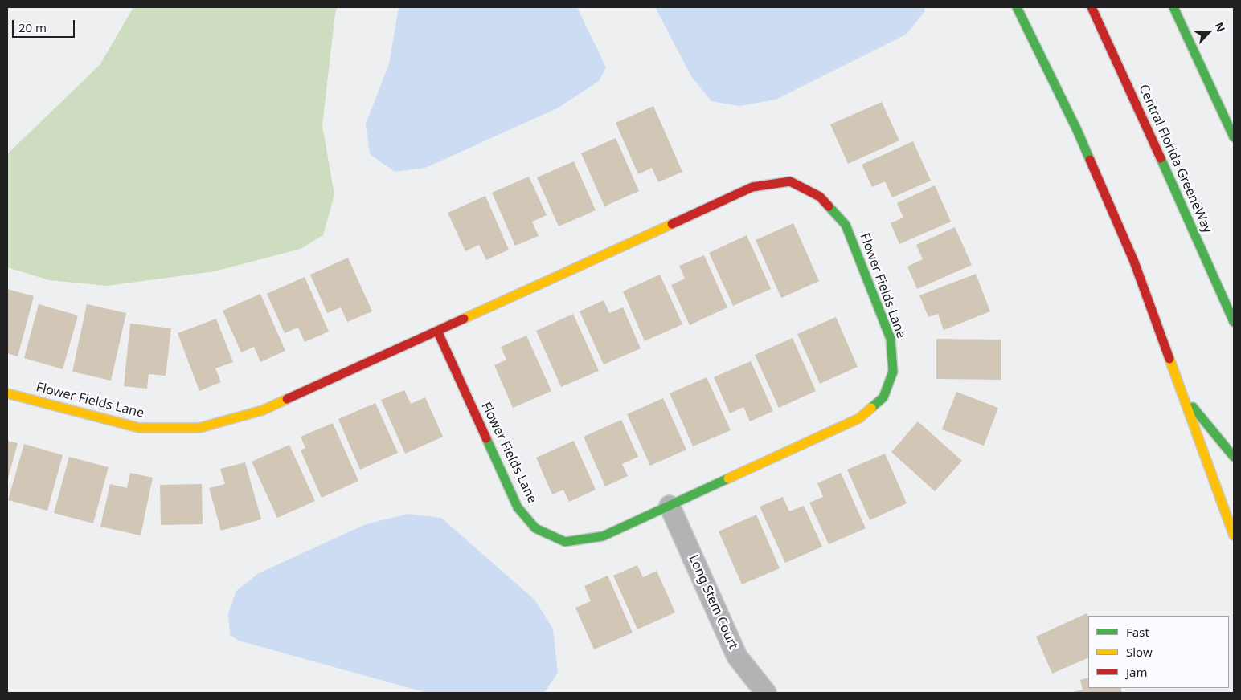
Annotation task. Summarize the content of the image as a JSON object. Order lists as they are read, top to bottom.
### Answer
{
  "streets": {
    "main road": ["Central Florida GreeneWay", "Flower Fields Lane"],
    "street": ["Long Stem Court"]
  },
  "crossings": [
    ["Flower Fields Lane", "Long Stem Court"]
  ],
  "legend": ["Fast", "Slow", "Jam"],
  "scale_bar": "20 m",
  "north": "top right"
}
